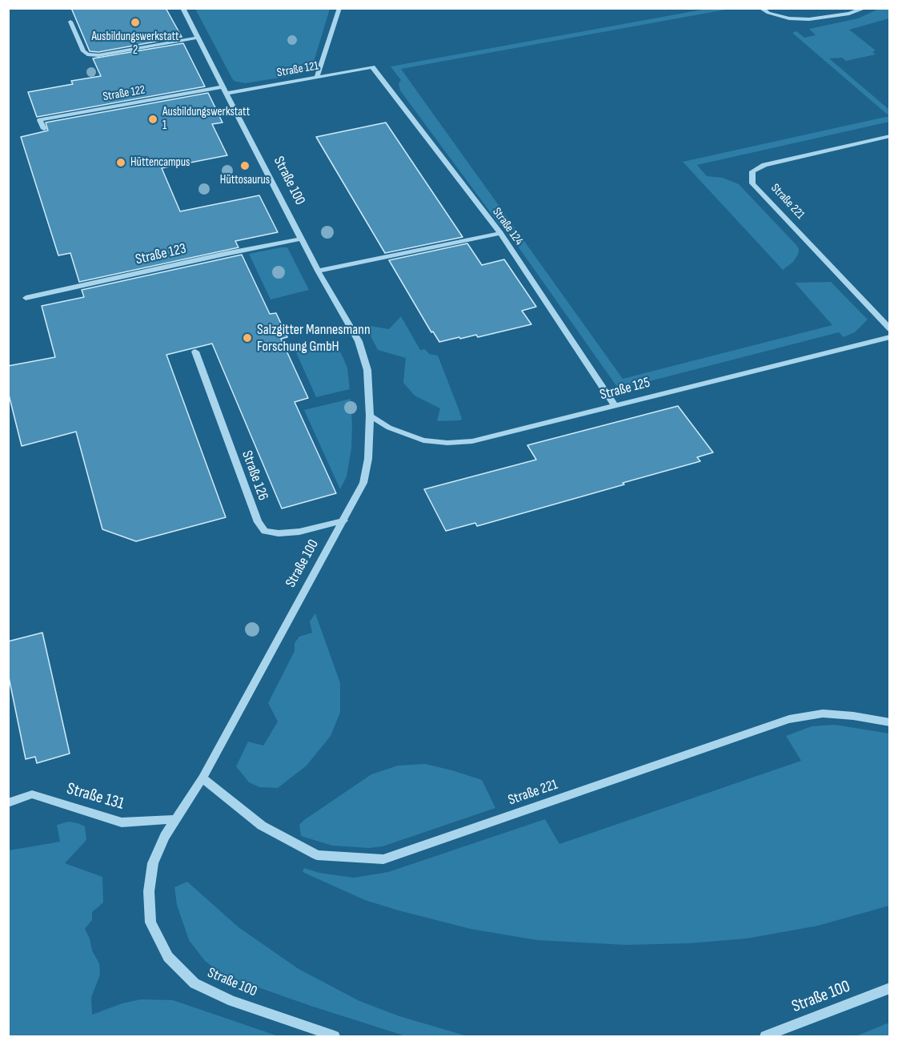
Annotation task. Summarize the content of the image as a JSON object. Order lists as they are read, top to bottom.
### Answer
{
  "streets": {
    "street": [
      "Straße 121",
      "Straße 122",
      "Straße 100",
      "Straße 221",
      "Straße 124",
      "Straße 123",
      "Straße 125",
      "Straße 126",
      "Straße 131"
    ]
  },
  "crossings": [
    ["Straße 121", "Straße 122"],
    ["Straße 121", "Straße 100"],
    ["Straße 121", "Straße 124"],
    ["Straße 122", "Straße 100"],
    ["Straße 100", "Straße 221"],
    ["Straße 100", "Straße 123"],
    ["Straße 100", "Straße 125"],
    ["Straße 100", "Straße 126"],
    ["Straße 100", "Straße 131"],
    ["Straße 124", "Straße 125"]
  ],
  "places": [
    "Ausbildungswerkstatt 2",
    "Ausbildungswerkstatt 1",
    "Hüttencampus",
    "Hüttosaurus",
    "Salzgitter Mannesmann Forschung GmbH"
  ]
}
